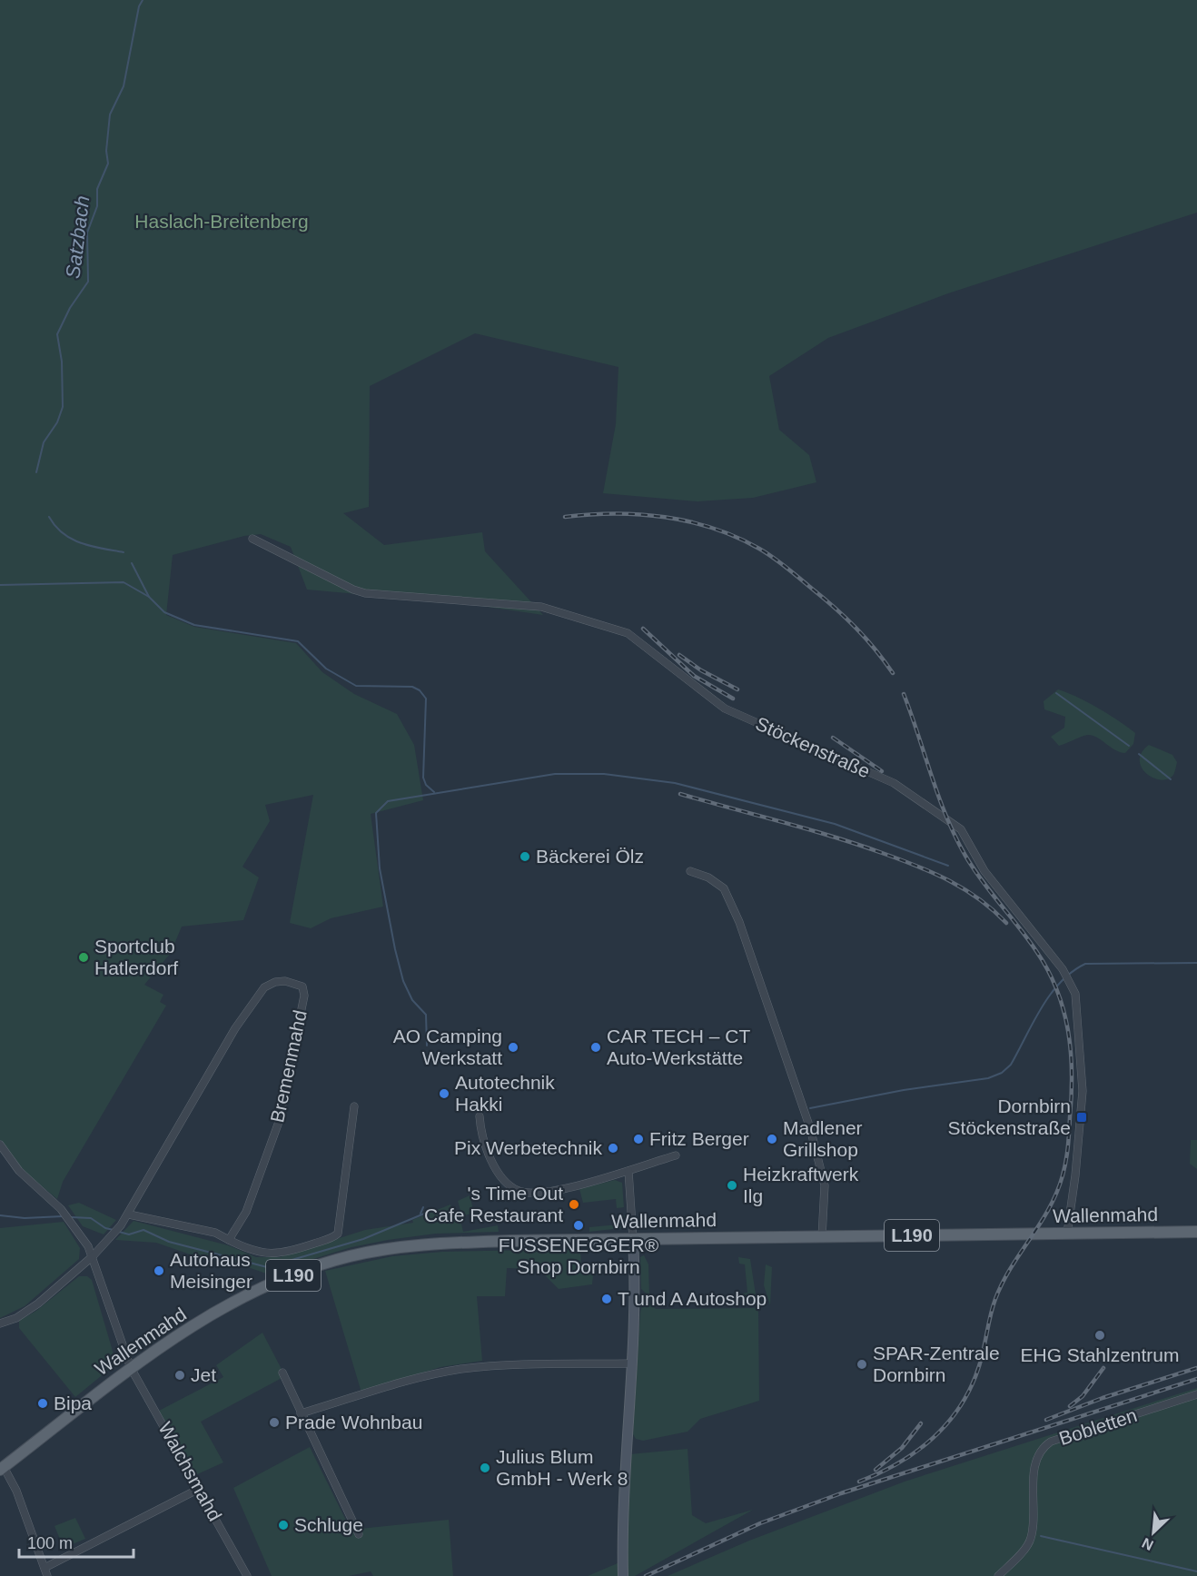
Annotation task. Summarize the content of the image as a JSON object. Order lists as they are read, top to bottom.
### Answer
{
  "streets": {
    "main road": ["Wallenmahd", "L190"],
    "street": [
      "Stöckenstraße",
      "Bremenmahd",
      "Bobletten",
      "Walchsmahd"
    ]
  },
  "crossings": [
    ["Stöckenstraße", "Wallenmahd"],
    ["Bremenmahd", "Walchsmahd"],
    ["Wallenmahd", "Walchsmahd"]
  ],
  "water": ["Satzbach"],
  "parks": ["Haslach-Breitenberg"],
  "places": {
    "other": [
      "Bäckerei Ölz",
      "Sportclub Hatlerdorf",
      "AO Camping Werkstatt",
      "CAR TECH – CT Auto-Werkstätte",
      "Autotechnik Hakki",
      "Fritz Berger",
      "Madlener Grillshop",
      "Pix Werbetechnik",
      "Heizkraftwerk Ilg",
      "'s Time Out Cafe Restaurant",
      "FUSSENEGGER® Shop Dornbirn",
      "Autohaus Meisinger",
      "T und A Autoshop",
      "EHG Stahlzentrum",
      "SPAR-Zentrale Dornbirn",
      "Jet",
      "Bipa",
      "Prade Wohnbau",
      "Julius Blum GmbH - Werk 8",
      "Schluge"
    ],
    "transit": ["Dornbirn Stöckenstraße"]
  },
  "scale_bar": "100 m",
  "north": "bottom left"
}
